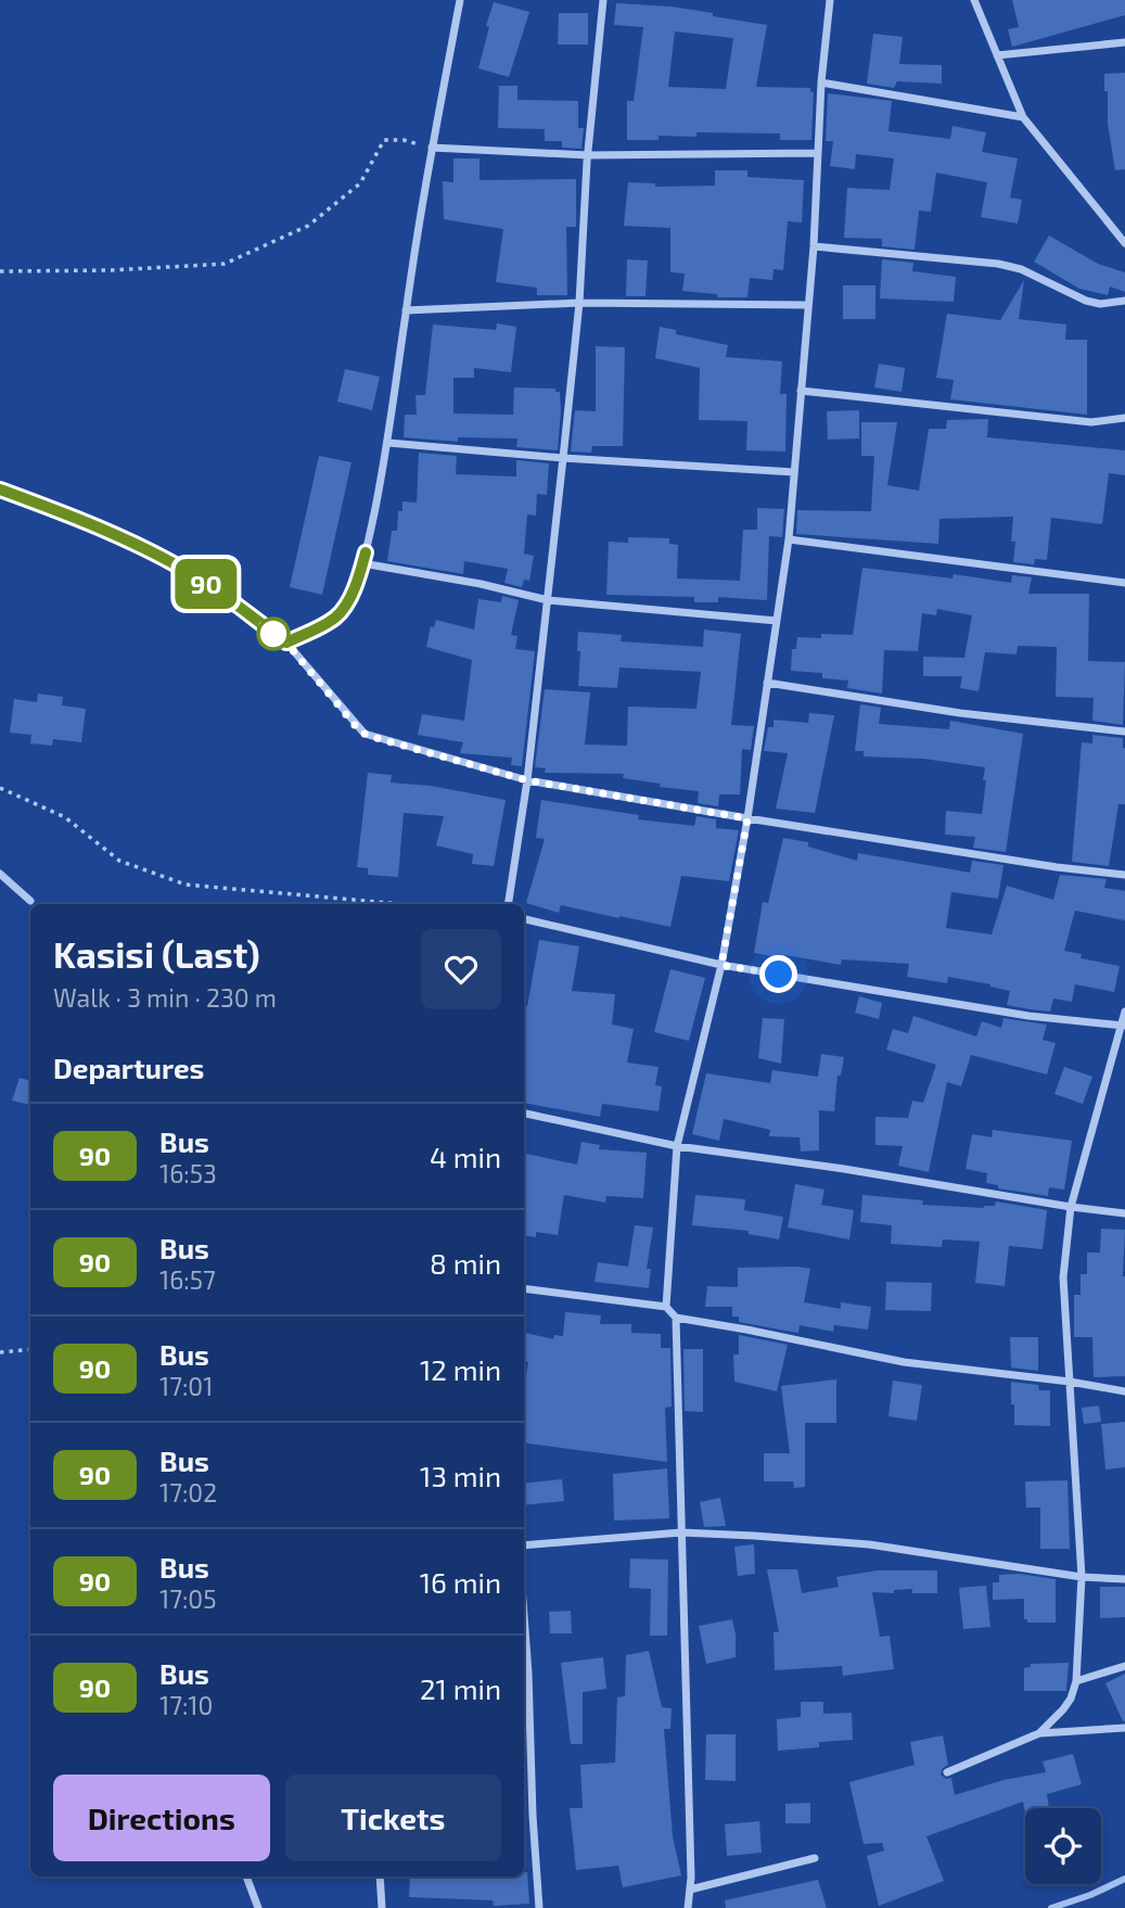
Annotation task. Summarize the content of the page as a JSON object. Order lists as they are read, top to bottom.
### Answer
{
  "lines": ["bus line 90"],
  "page": {
    "on_map": "90",
    "heading": [
      ["Kasisi (Last)", "Walk · 3 min · 230 m"],
      "Departures"
    ],
    "list": [
      {
        "mark": "90",
        "name": "Bus",
        "note": "16:53",
        "value": "4 min"
      },
      {
        "mark": "90",
        "name": "Bus",
        "note": "16:57",
        "value": "8 min"
      },
      {
        "mark": "90",
        "name": "Bus",
        "note": "17:01",
        "value": "12 min"
      },
      {
        "mark": "90",
        "name": "Bus",
        "note": "17:02",
        "value": "13 min"
      },
      {
        "mark": "90",
        "name": "Bus",
        "note": "17:05",
        "value": "16 min"
      },
      {
        "mark": "90",
        "name": "Bus",
        "note": "17:10",
        "value": "21 min"
      }
    ],
    "buttons": ["Directions", "Tickets"]
  }
}
